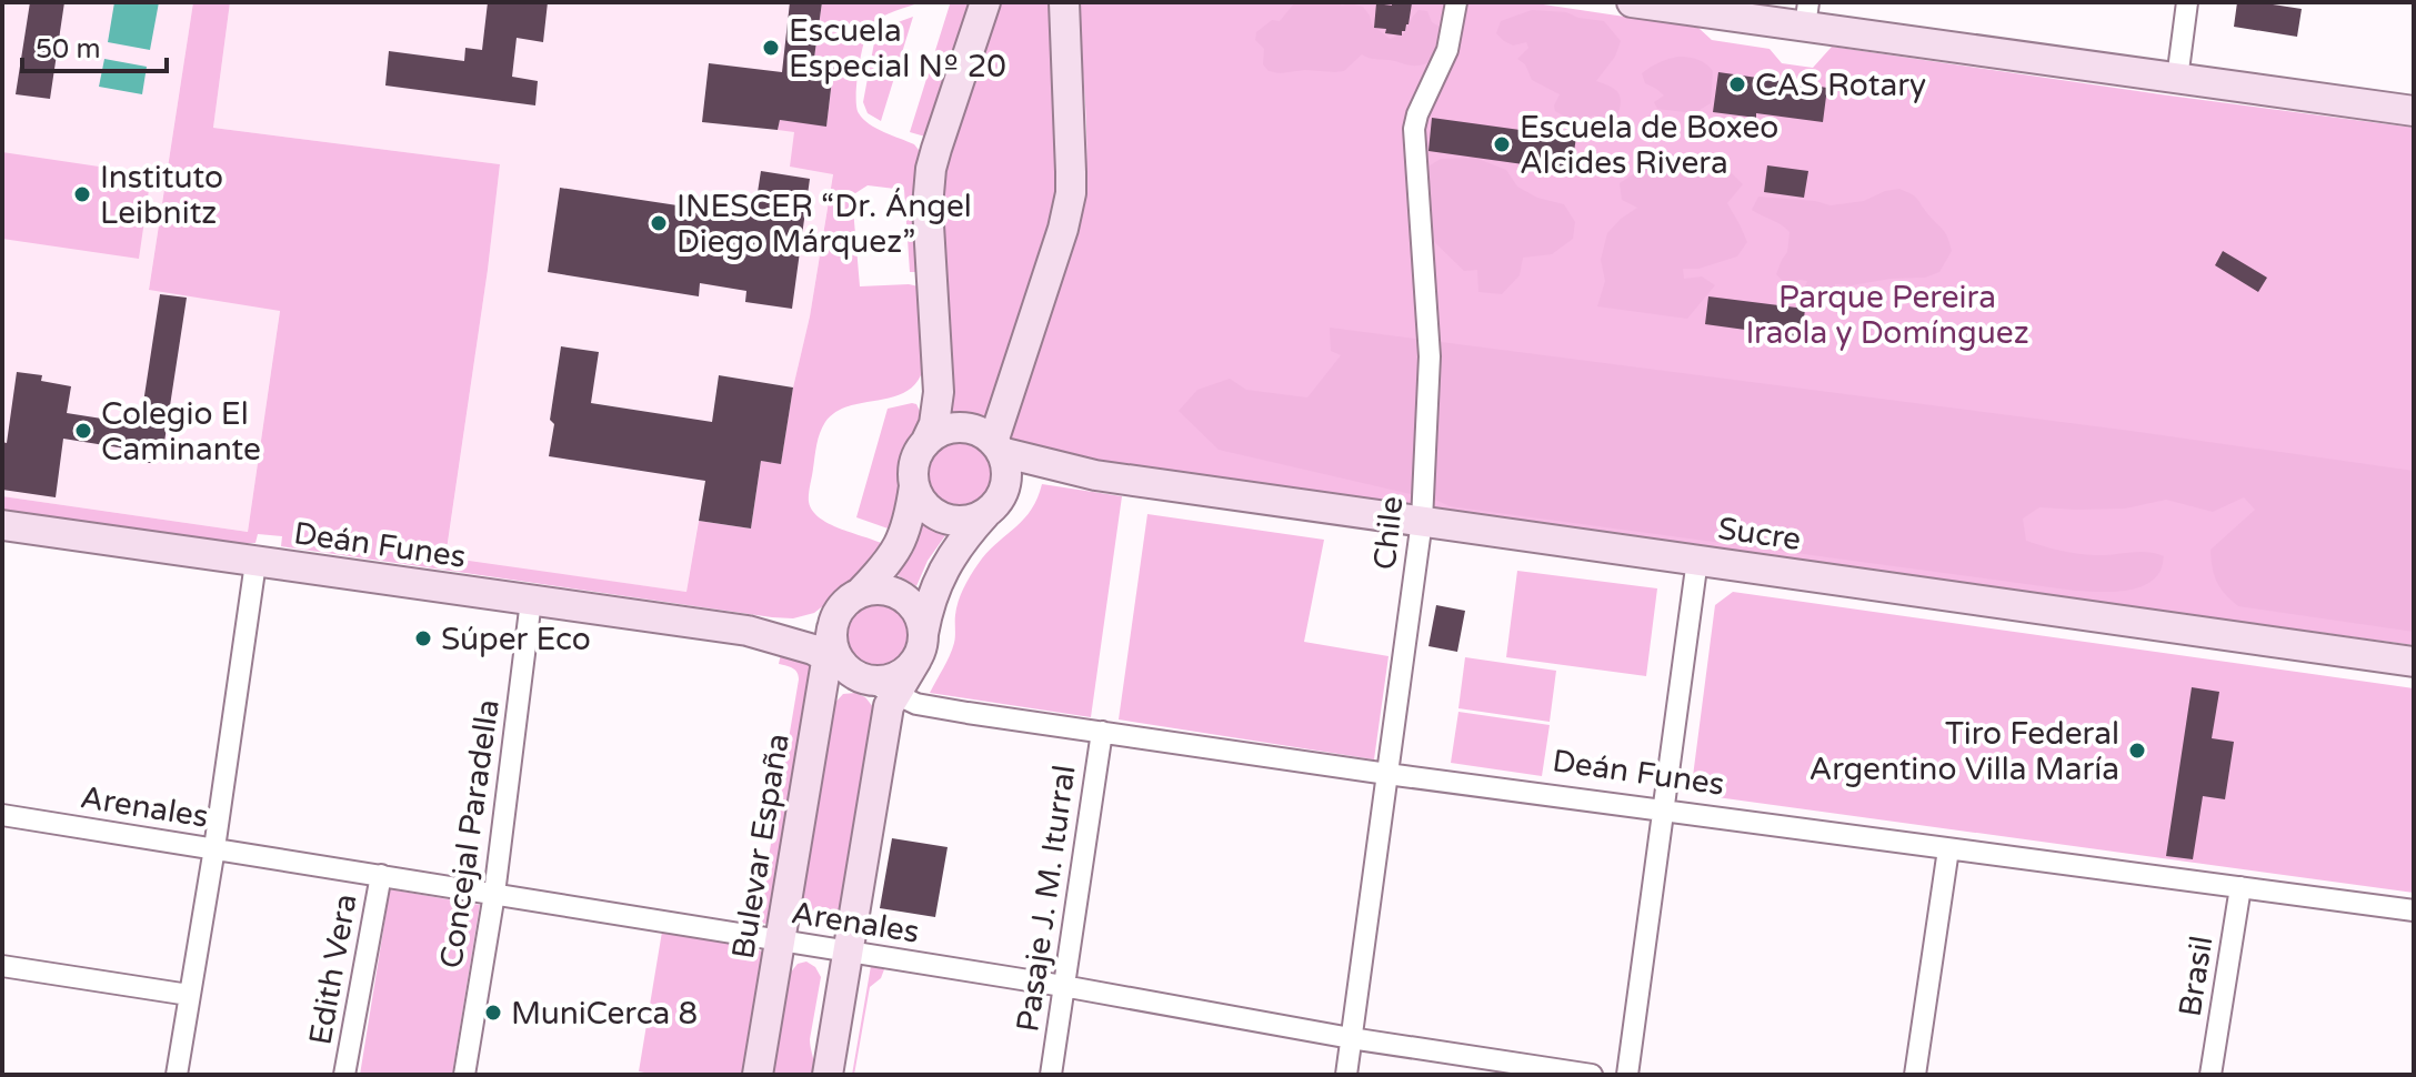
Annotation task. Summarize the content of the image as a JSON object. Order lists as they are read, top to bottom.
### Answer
{
  "streets": {
    "main road": ["Sucre", "Deán Funes", "Bulevar España"],
    "street": [
      "Chile",
      "Arenales",
      "Concejal Paradella",
      "Pasaje J. M. Iturral",
      "Edith Vera",
      "Brasil"
    ]
  },
  "crossings": [
    ["Chile", "Sucre"],
    ["Chile", "Deán Funes"],
    ["Chile", "Arenales"],
    ["Deán Funes", "Concejal Paradella"],
    ["Deán Funes", "Bulevar España"],
    ["Deán Funes", "Pasaje J. M. Iturral"],
    ["Deán Funes", "Brasil"],
    ["Arenales", "Concejal Paradella"],
    ["Arenales", "Bulevar España"],
    ["Arenales", "Pasaje J. M. Iturral"],
    ["Arenales", "Edith Vera"]
  ],
  "parks": ["Parque Pereira Iraola y Domínguez"],
  "places": [
    "Escuela Especial Nº 20",
    "CAS Rotary",
    "Escuela de Boxeo Alcides Rivera",
    "Instituto Leibnitz",
    "INESCER “Dr. Ángel Diego Márquez”",
    "Colegio El Caminante",
    "Súper Eco",
    "Tiro Federal Argentino Villa María",
    "MuniCerca 8"
  ],
  "scale_bar": "50 m"
}
